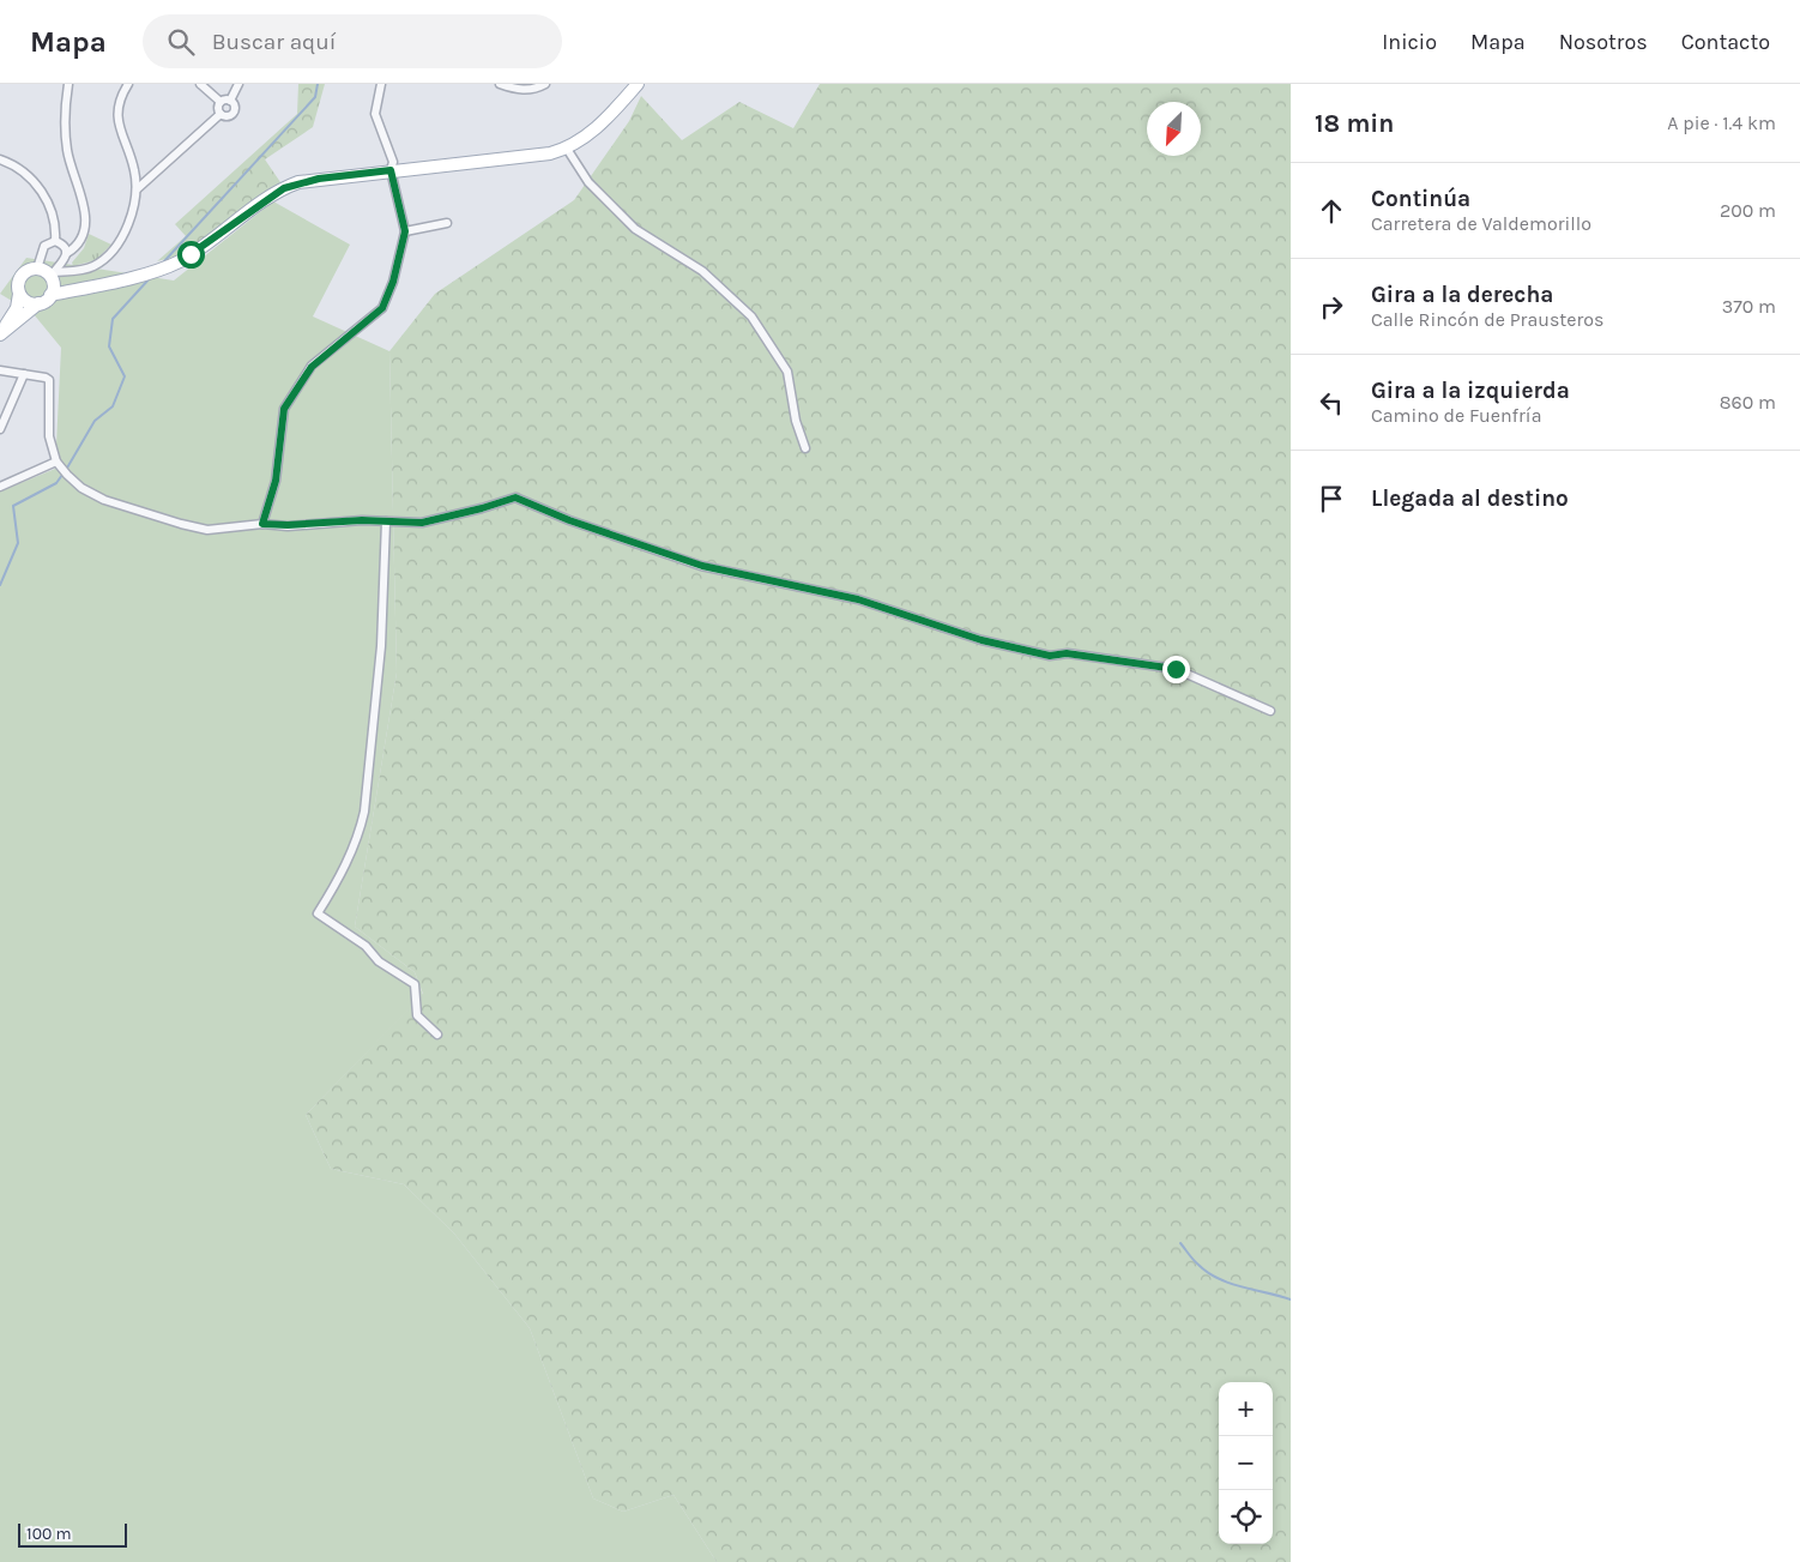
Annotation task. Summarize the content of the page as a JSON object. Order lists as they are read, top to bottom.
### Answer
{
  "scale_bar": "100 m",
  "north": "bottom left",
  "page": {
    "header": "Mapa",
    "search": "Buscar aquí",
    "nav": [
      "Inicio",
      "Mapa",
      "Nosotros",
      "Contacto"
    ],
    "heading": ["18 min", "A pie · 1.4 km"],
    "list": [
      ["Continúa", "Carretera de Valdemorillo", "200 m"],
      ["Gira a la derecha", "Calle Rincón de Prausteros", "370 m"],
      ["Gira a la izquierda", "Camino de Fuenfría", "860 m"],
      "Llegada al destino"
    ],
    "map_buttons": ["+", "−"],
    "scale": "100 m"
  }
}
